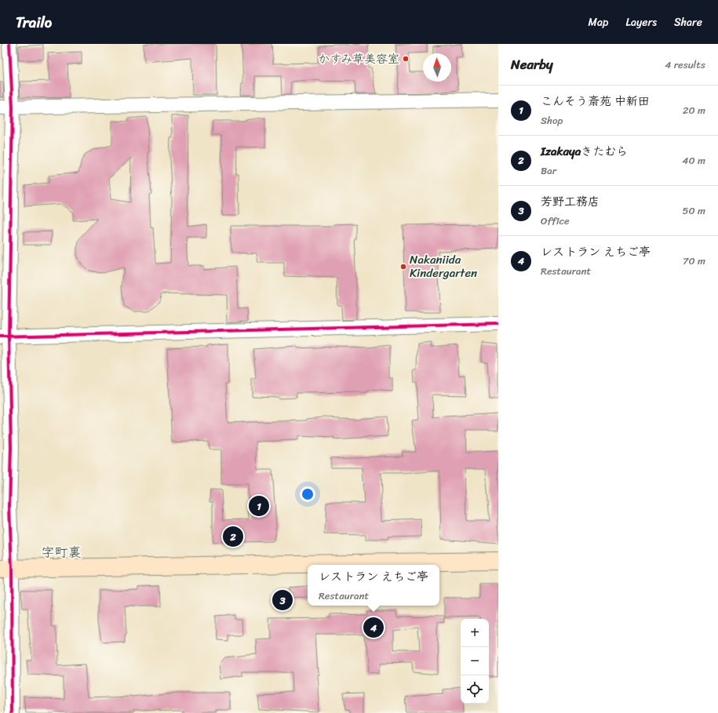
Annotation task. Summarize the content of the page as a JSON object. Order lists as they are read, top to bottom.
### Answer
{
  "districts": ["字町裏"],
  "places": ["かすみ草美容室", "Nakaniida Kindergarten"],
  "north": "top",
  "page": {
    "header": "Trailo",
    "nav": ["Map", "Layers", "Share"],
    "heading": ["Nearby", "4 results"],
    "list": [
      {
        "mark": "1",
        "name": "こんそう斎苑 中新田",
        "note": "Shop",
        "value": "20 m"
      },
      {
        "mark": "2",
        "name": "Izakayaきたむら",
        "note": "Bar",
        "value": "40 m"
      },
      {
        "mark": "3",
        "name": "芳野工務店",
        "note": "Office",
        "value": "50 m"
      },
      {
        "mark": "4",
        "name": "レストラン えちご亭",
        "note": "Restaurant",
        "value": "70 m"
      }
    ],
    "pins": [
      "1",
      "2",
      "3",
      "4"
    ],
    "popup": ["レストラン えちご亭", "Restaurant"],
    "map_buttons": ["+", "−"]
  }
}
